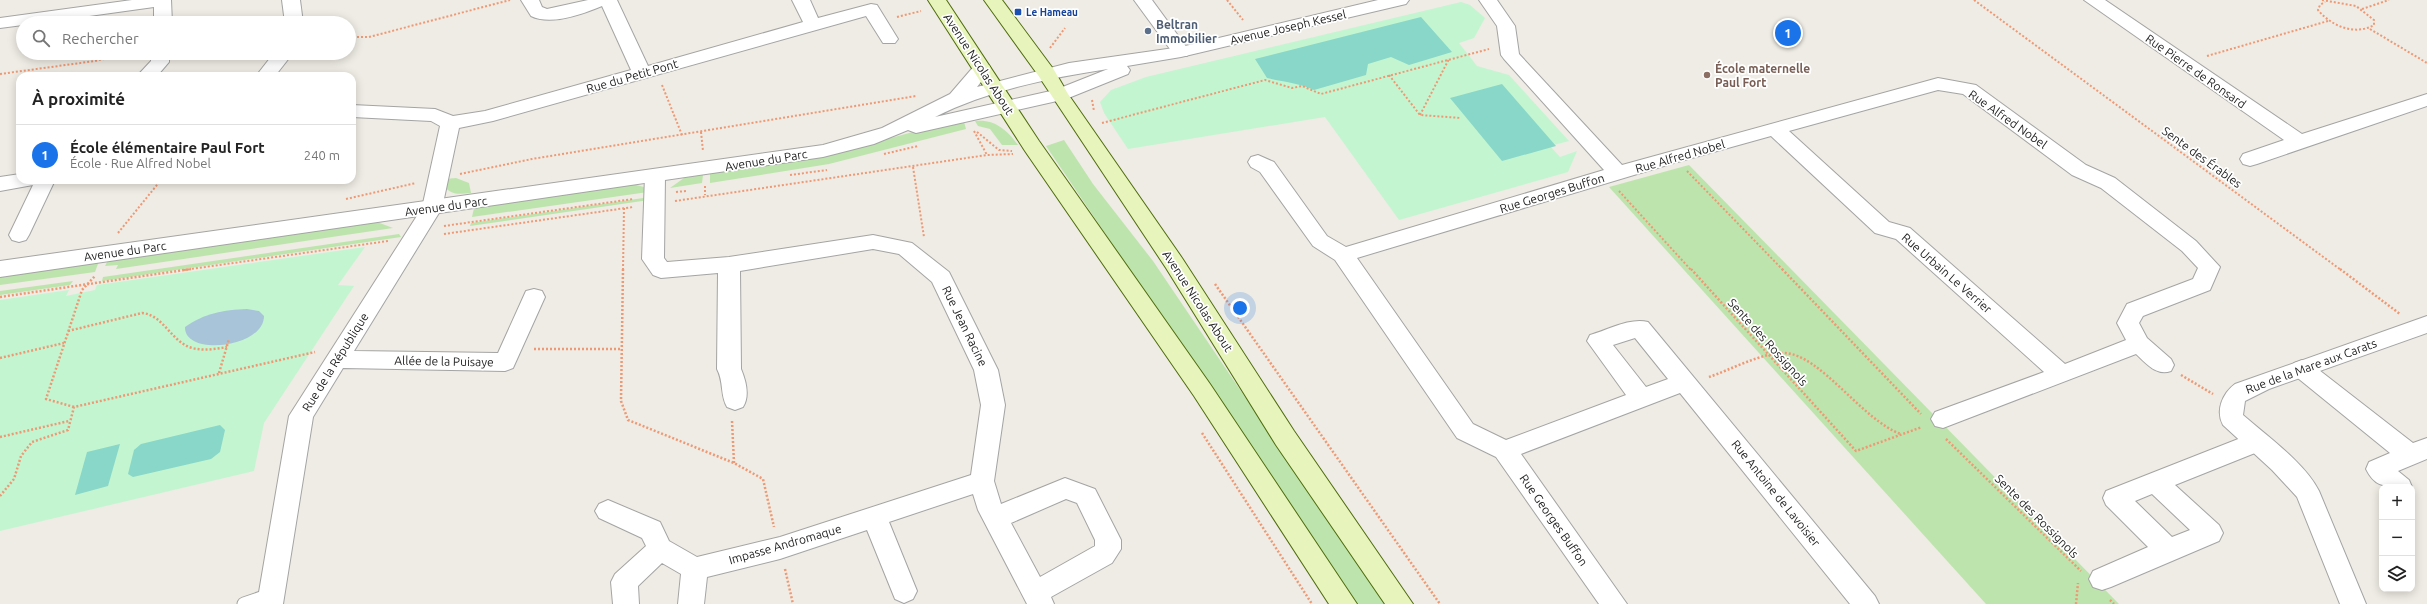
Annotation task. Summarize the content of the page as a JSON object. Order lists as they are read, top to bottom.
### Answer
{
  "streets": {
    "main road": ["Avenue Nicolas About"],
    "street": [
      "Avenue Joseph Kessel",
      "Rue Pierre de Ronsard",
      "Rue du Petit Pont",
      "Rue Alfred Nobel",
      "Avenue du Parc",
      "Rue Georges Buffon",
      "Rue Urbain Le Verrier",
      "Rue Jean Racine",
      "Allée de la Puisaye",
      "Rue de la République",
      "Rue de la Mare aux Carats",
      "Rue Antoine de Lavoisier",
      "Impasse Andromaque"
    ],
    "path": ["Sente des Érables", "Sente des Rossignols"]
  },
  "crossings": [
    ["Avenue Joseph Kessel", "Avenue Nicolas About"],
    ["Avenue Joseph Kessel", "Avenue du Parc"],
    ["Avenue Nicolas About", "Avenue du Parc"],
    ["Rue Alfred Nobel", "Rue Georges Buffon"],
    ["Rue Alfred Nobel", "Rue Urbain Le Verrier"],
    ["Rue Alfred Nobel", "Sente des Rossignols"],
    ["Avenue du Parc", "Rue Jean Racine"],
    ["Avenue du Parc", "Rue de la République"],
    ["Rue Georges Buffon", "Sente des Rossignols"],
    ["Rue Jean Racine", "Impasse Andromaque"],
    ["Allée de la Puisaye", "Rue de la République"]
  ],
  "places": {
    "transit": ["Le Hameau"],
    "other": ["Beltran Immobilier", "École maternelle Paul Fort"]
  },
  "page": {
    "search": "Rechercher",
    "pins": "1",
    "heading": "À proximité",
    "list": [
      {
        "mark": "1",
        "name": "École élémentaire Paul Fort",
        "note": "École · Rue Alfred Nobel",
        "value": "240 m"
      }
    ],
    "map_buttons": ["+", "−"]
  }
}
